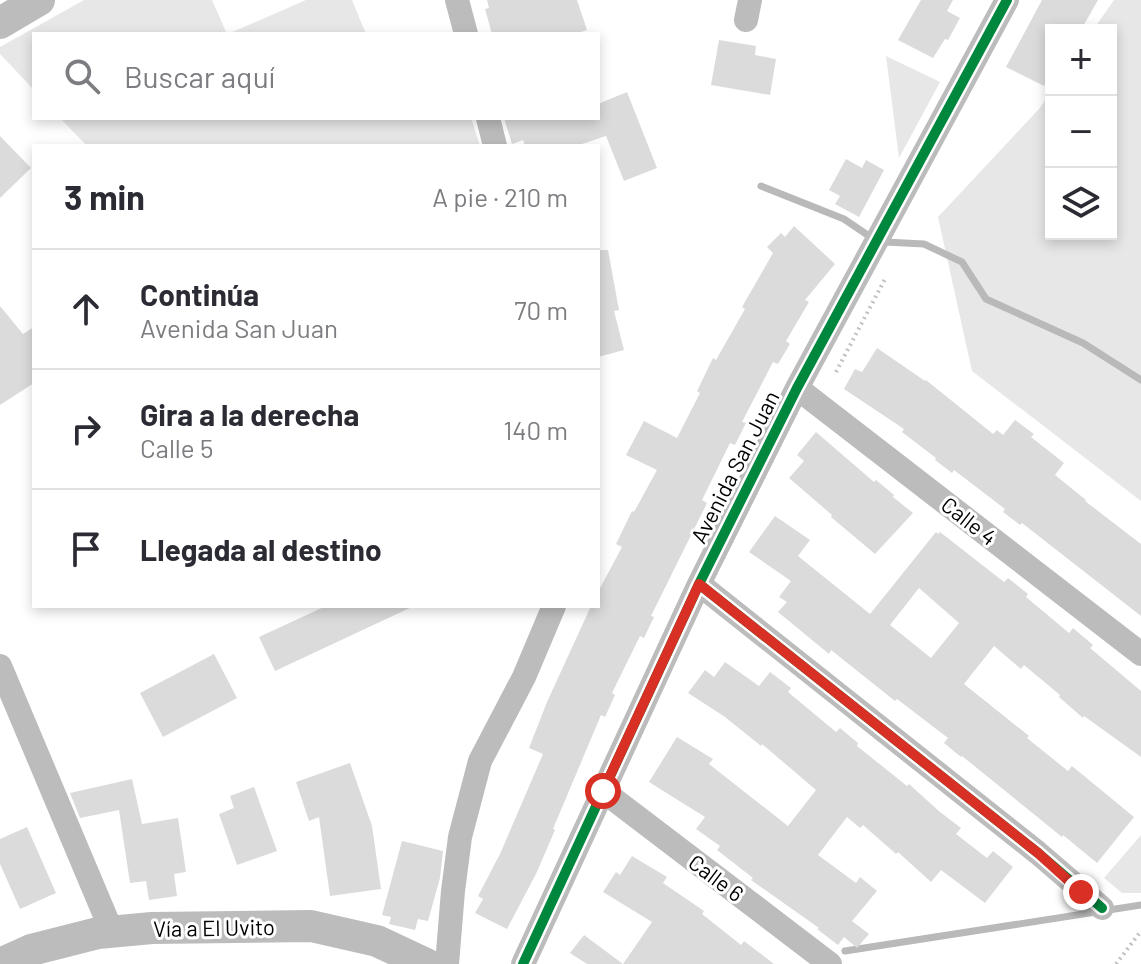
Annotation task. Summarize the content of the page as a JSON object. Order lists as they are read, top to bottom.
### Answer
{
  "streets": {
    "street": [
      "Avenida San Juan",
      "Calle 4",
      "Calle 6",
      "Vía a El Uvito"
    ]
  },
  "crossings": [
    ["Avenida San Juan", "Calle 4"],
    ["Avenida San Juan", "Calle 6"]
  ],
  "page": {
    "map_buttons": ["+", "−"],
    "search": "Buscar aquí",
    "heading": ["3 min", "A pie · 210 m"],
    "list": [
      ["Continúa", "Avenida San Juan", "70 m"],
      ["Gira a la derecha", "Calle 5", "140 m"],
      "Llegada al destino"
    ]
  }
}
